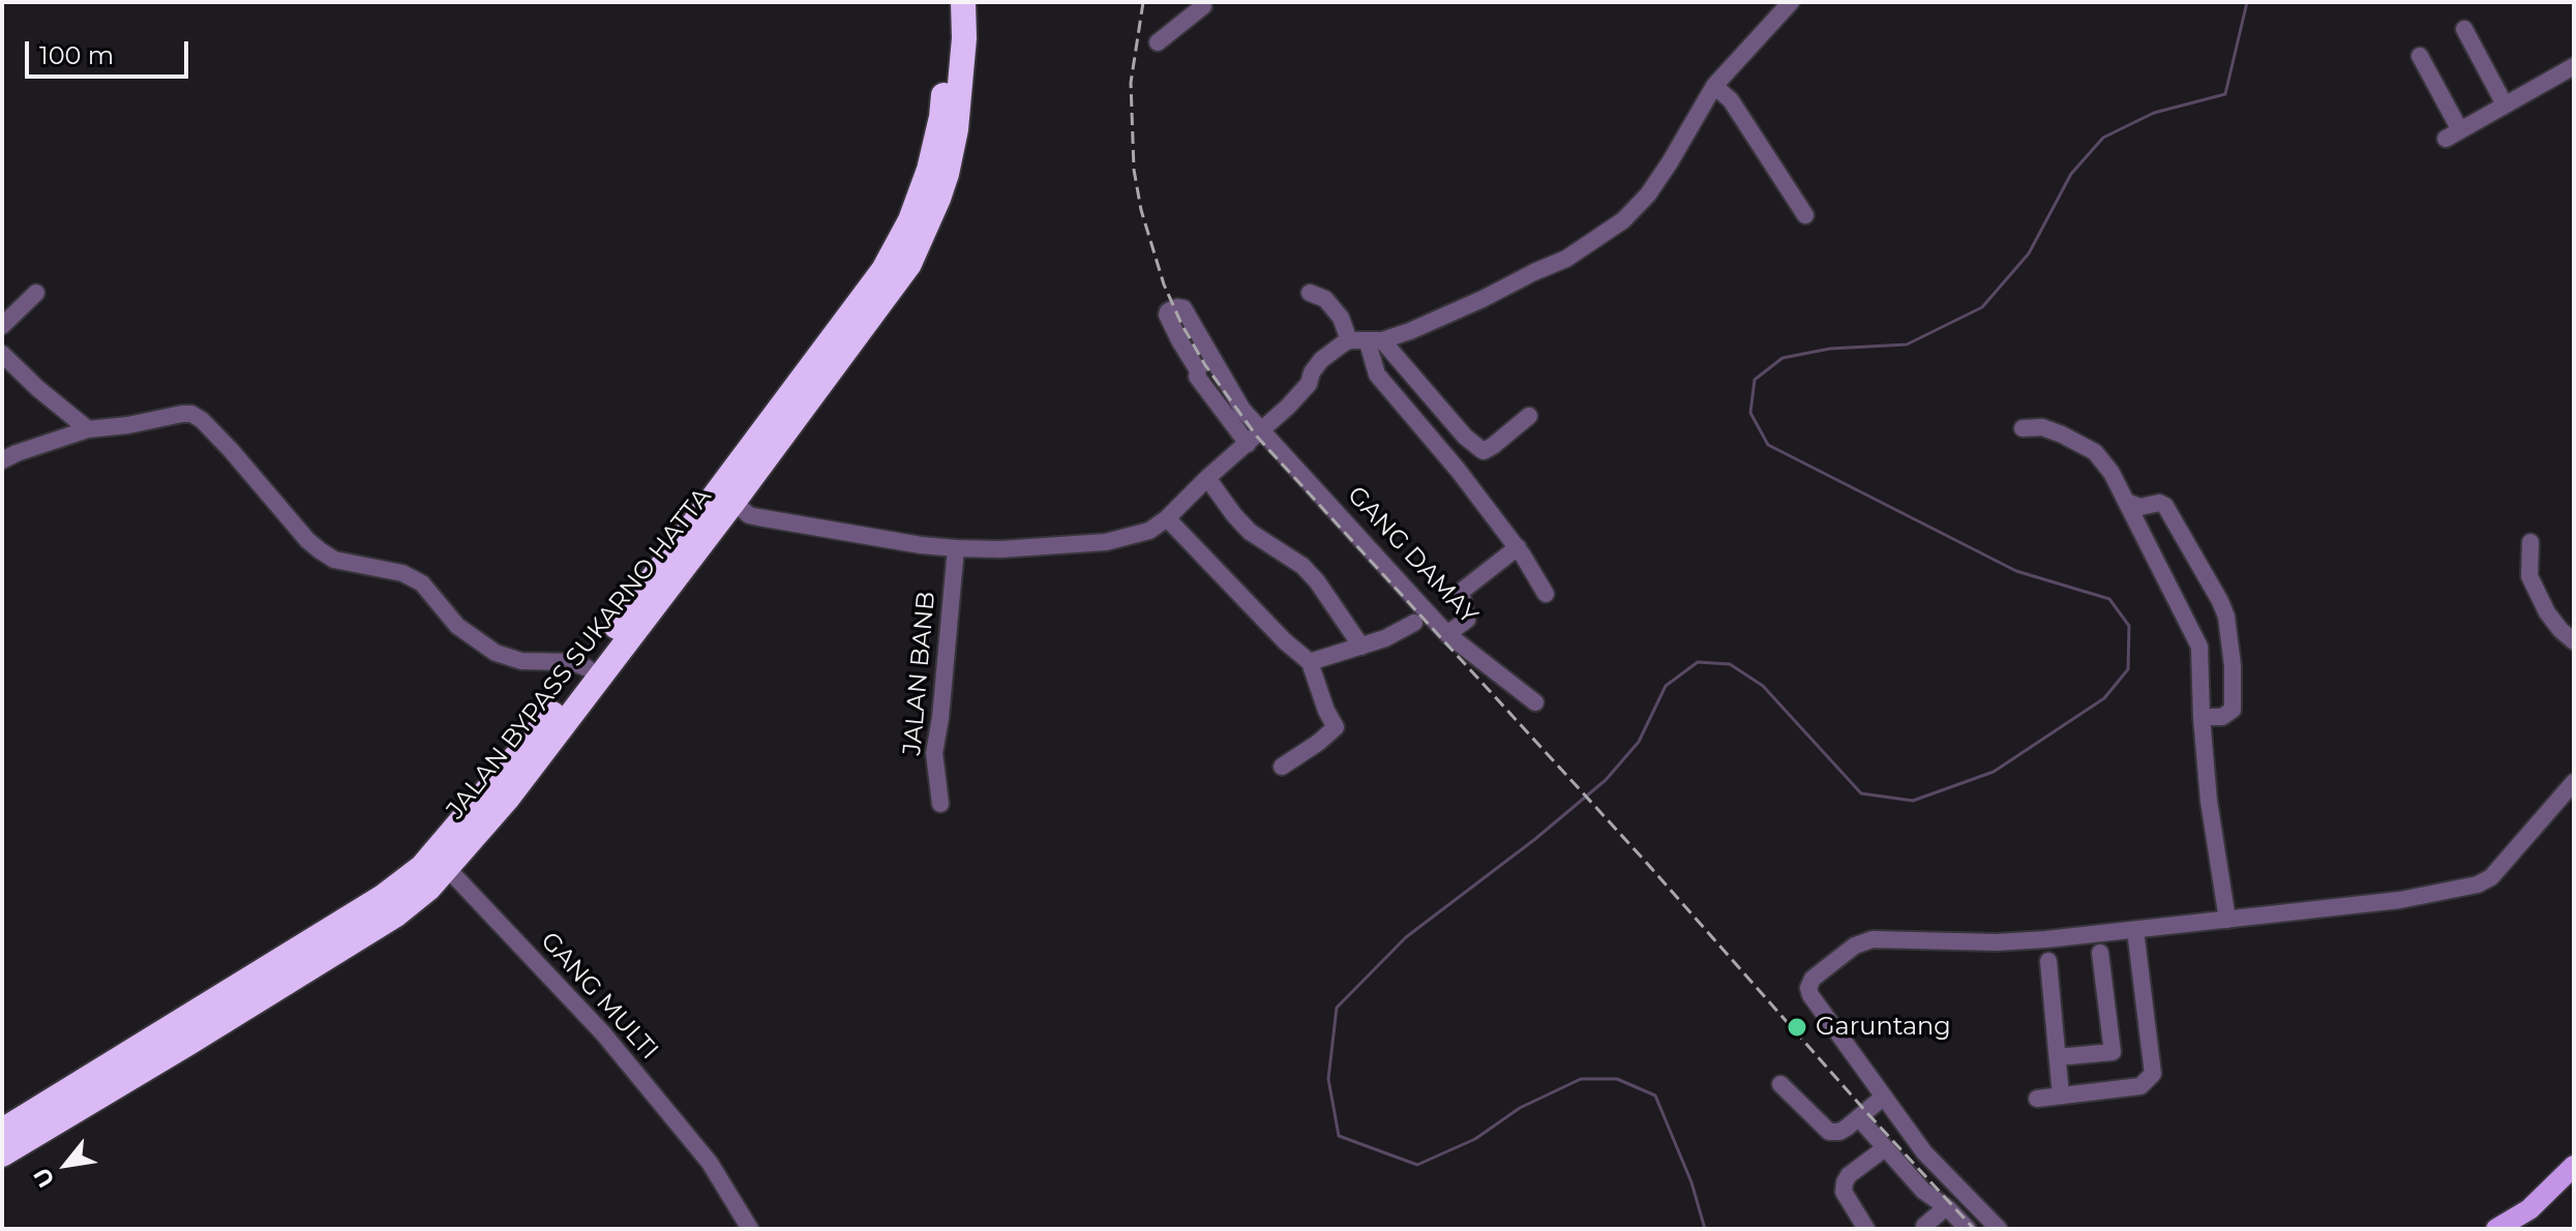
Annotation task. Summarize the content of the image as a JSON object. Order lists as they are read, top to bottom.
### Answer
{
  "streets": {
    "highway": ["JALAN BYPASS SUKARNO HATTA"],
    "street": ["GANG DAMAY", "JALAN BANB", "GANG MULTI"]
  },
  "crossings": [
    ["JALAN BYPASS SUKARNO HATTA", "GANG MULTI"]
  ],
  "places": ["Garuntang"],
  "scale_bar": "100 m",
  "north": "bottom left"
}
